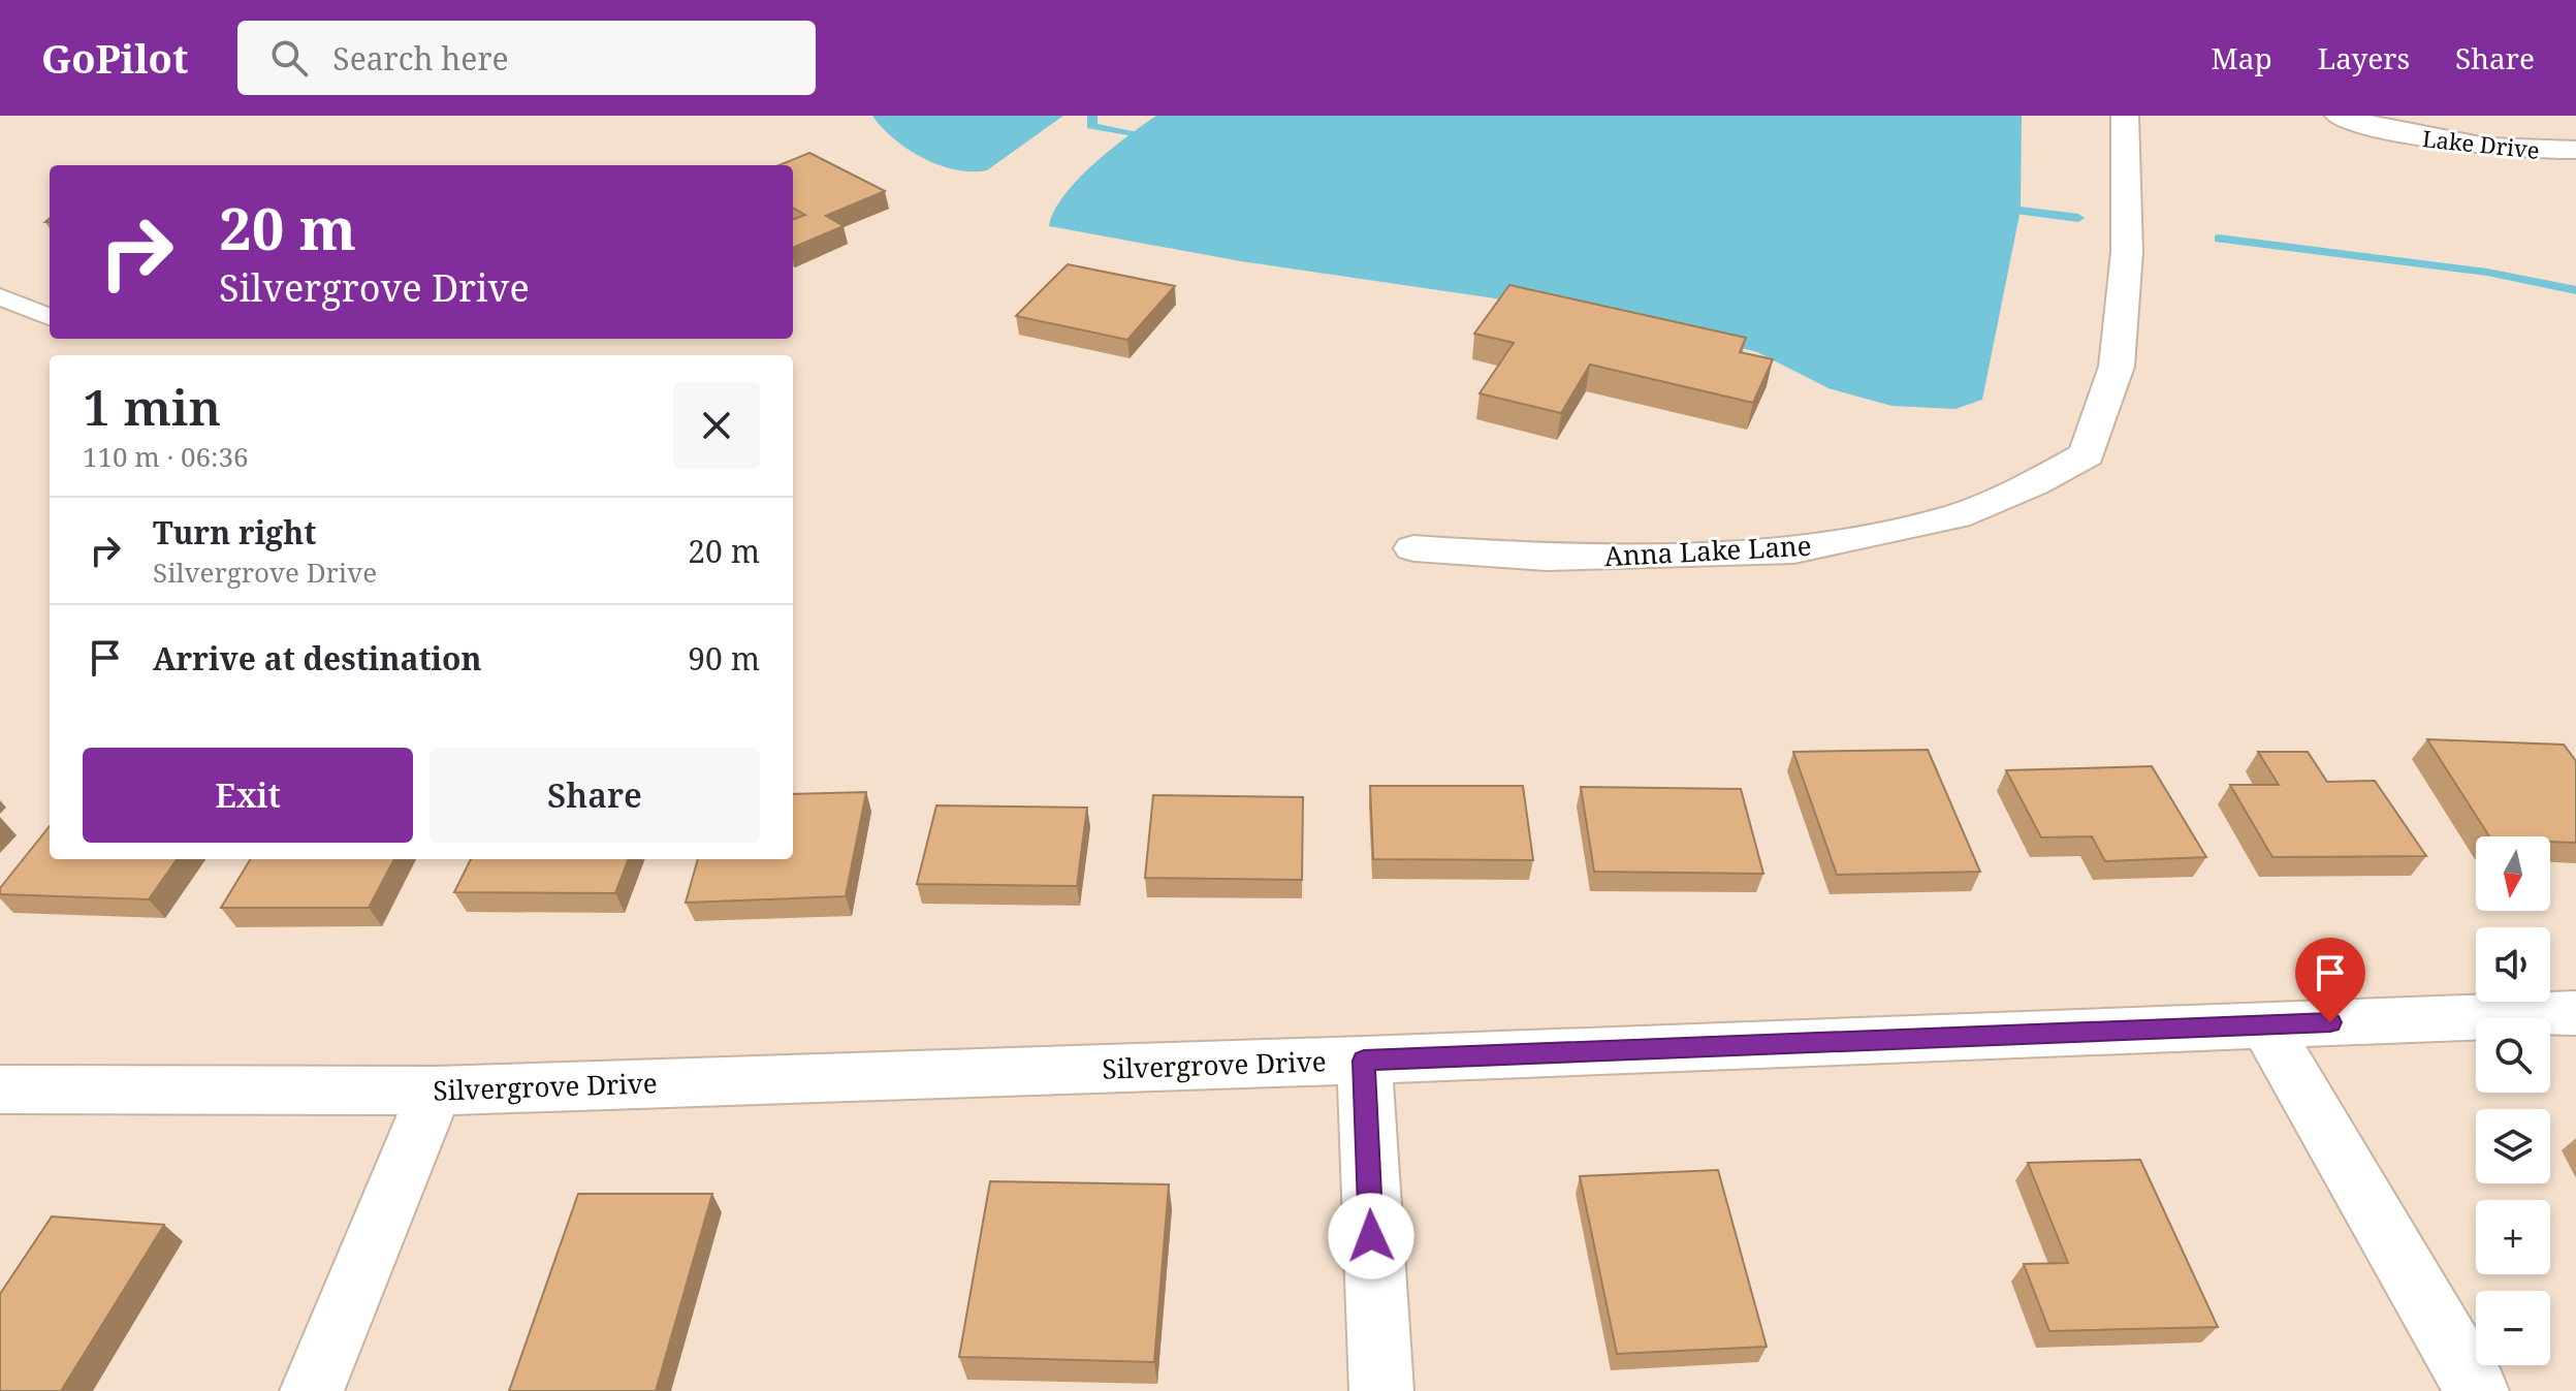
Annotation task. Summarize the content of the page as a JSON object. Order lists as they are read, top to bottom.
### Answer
{
  "streets": {
    "street": ["Lake Drive", "Anna Lake Lane", "Silvergrove Drive"]
  },
  "north": "bottom",
  "page": {
    "header": "GoPilot",
    "search": "Search here",
    "nav": ["Map", "Layers", "Share"],
    "turn": ["20 m", "Silvergrove Drive"],
    "heading": ["1 min", "110 m · 06:36"],
    "list": [
      {
        "name": "Turn right",
        "note": "Silvergrove Drive",
        "value": "20 m"
      },
      {
        "name": "Arrive at destination",
        "value": "90 m"
      }
    ],
    "buttons": ["Exit", "Share"],
    "map_buttons": ["+", "−"]
  }
}
